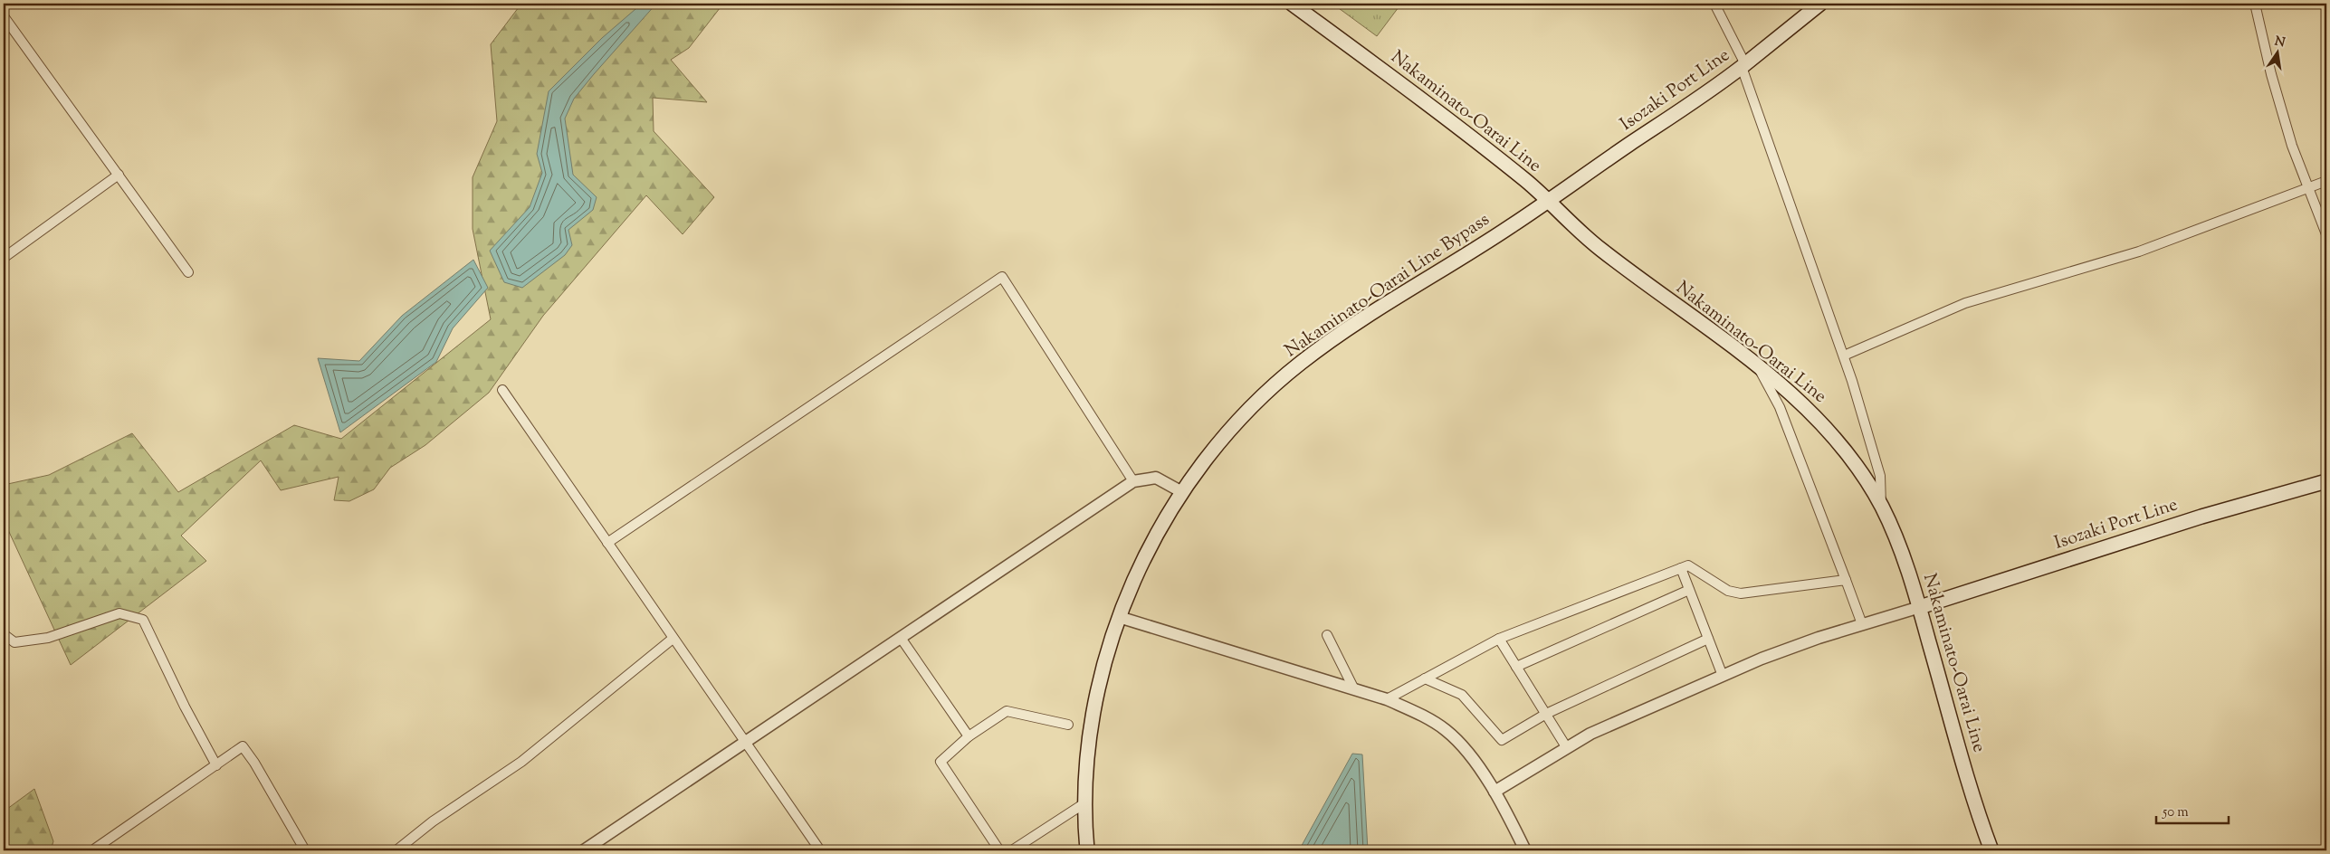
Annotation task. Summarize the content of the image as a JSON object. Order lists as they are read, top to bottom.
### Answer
{
  "streets": {
    "main road": ["Isozaki Port Line", "Nakaminato-Oarai Line", "Nakaminato-Oarai Line Bypass"]
  },
  "crossings": [
    ["Isozaki Port Line", "Nakaminato-Oarai Line"],
    ["Isozaki Port Line", "Nakaminato-Oarai Line Bypass"],
    ["Nakaminato-Oarai Line", "Nakaminato-Oarai Line Bypass"]
  ],
  "scale_bar": "50 m",
  "north": "top"
}
